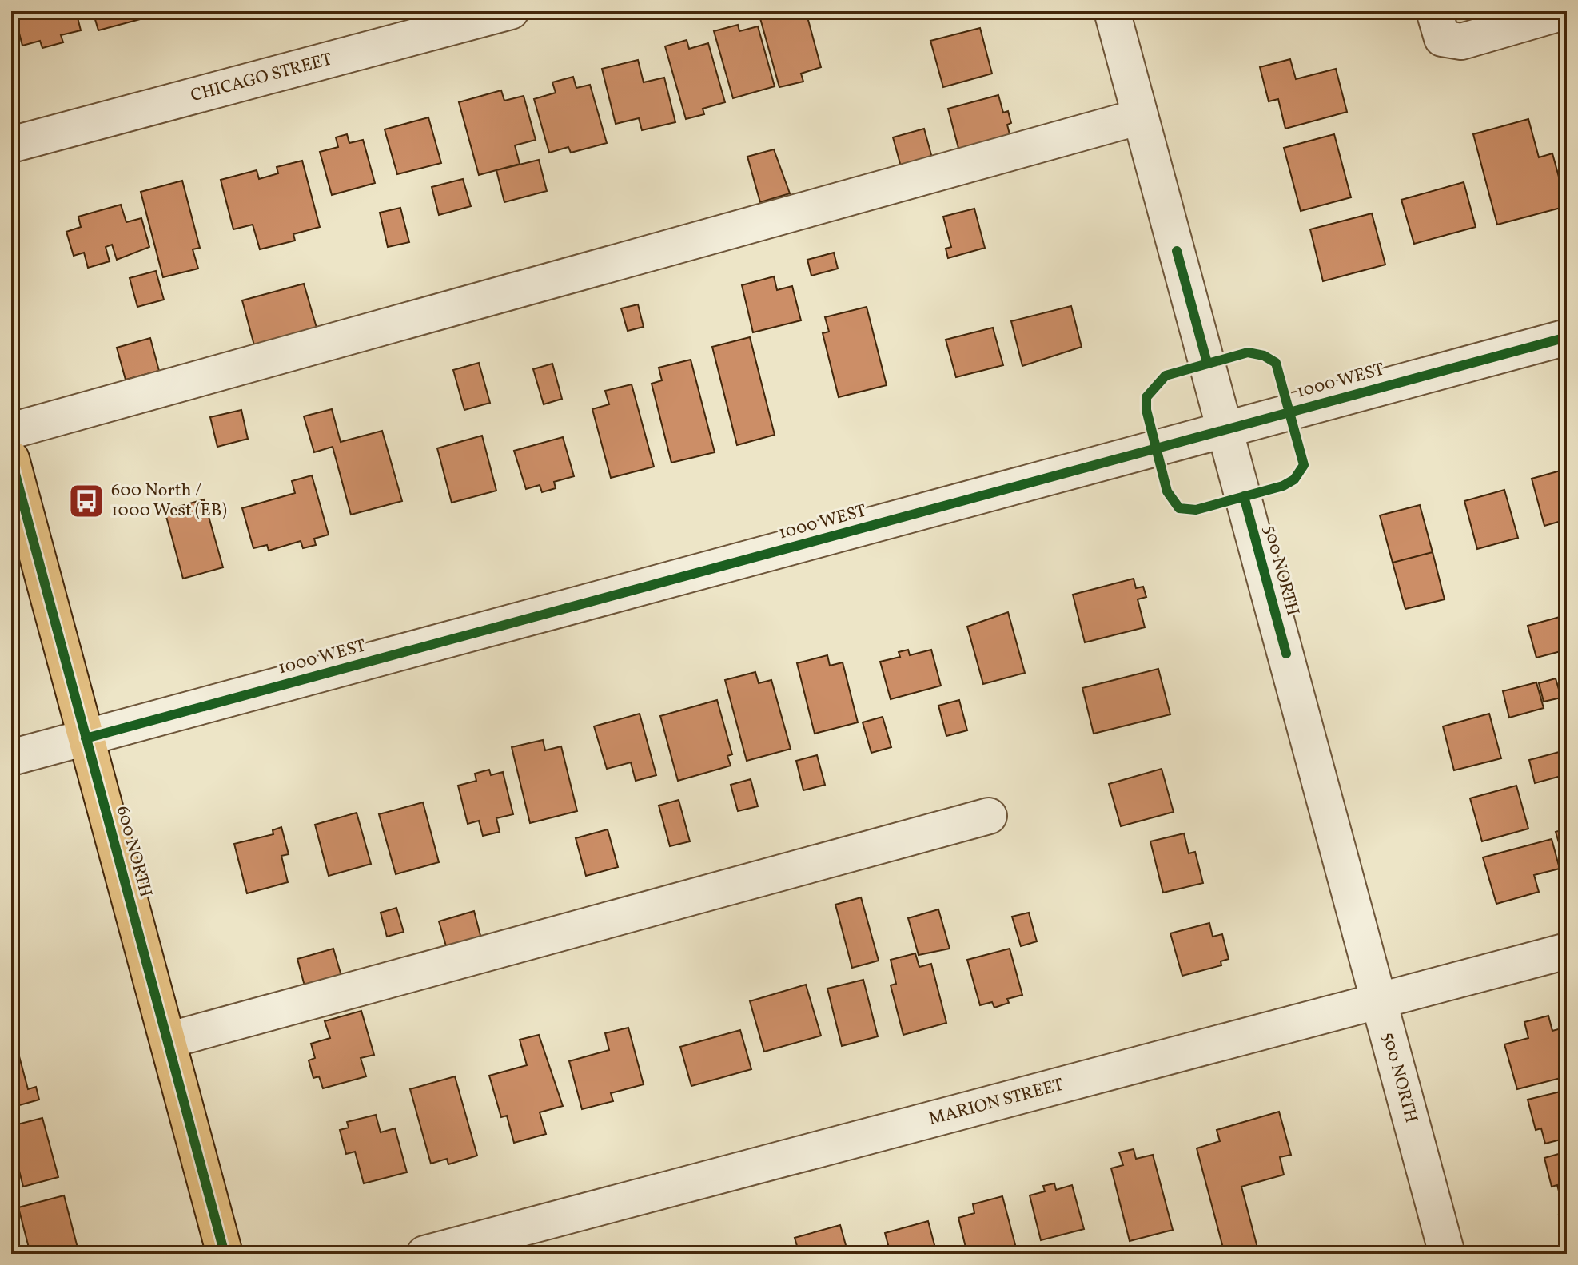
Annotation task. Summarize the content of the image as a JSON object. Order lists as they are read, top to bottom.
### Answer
{
  "streets": {
    "main road": ["600 NORTH"],
    "street": [
      "CHICAGO STREET",
      "1000 WEST",
      "500 NORTH",
      "MARION STREET"
    ]
  },
  "crossings": [
    ["1000 WEST", "500 NORTH"],
    ["1000 WEST", "600 NORTH"],
    ["500 NORTH", "MARION STREET"]
  ],
  "places": {
    "bus stop": ["600 North / 1000 West (EB)"]
  }
}
